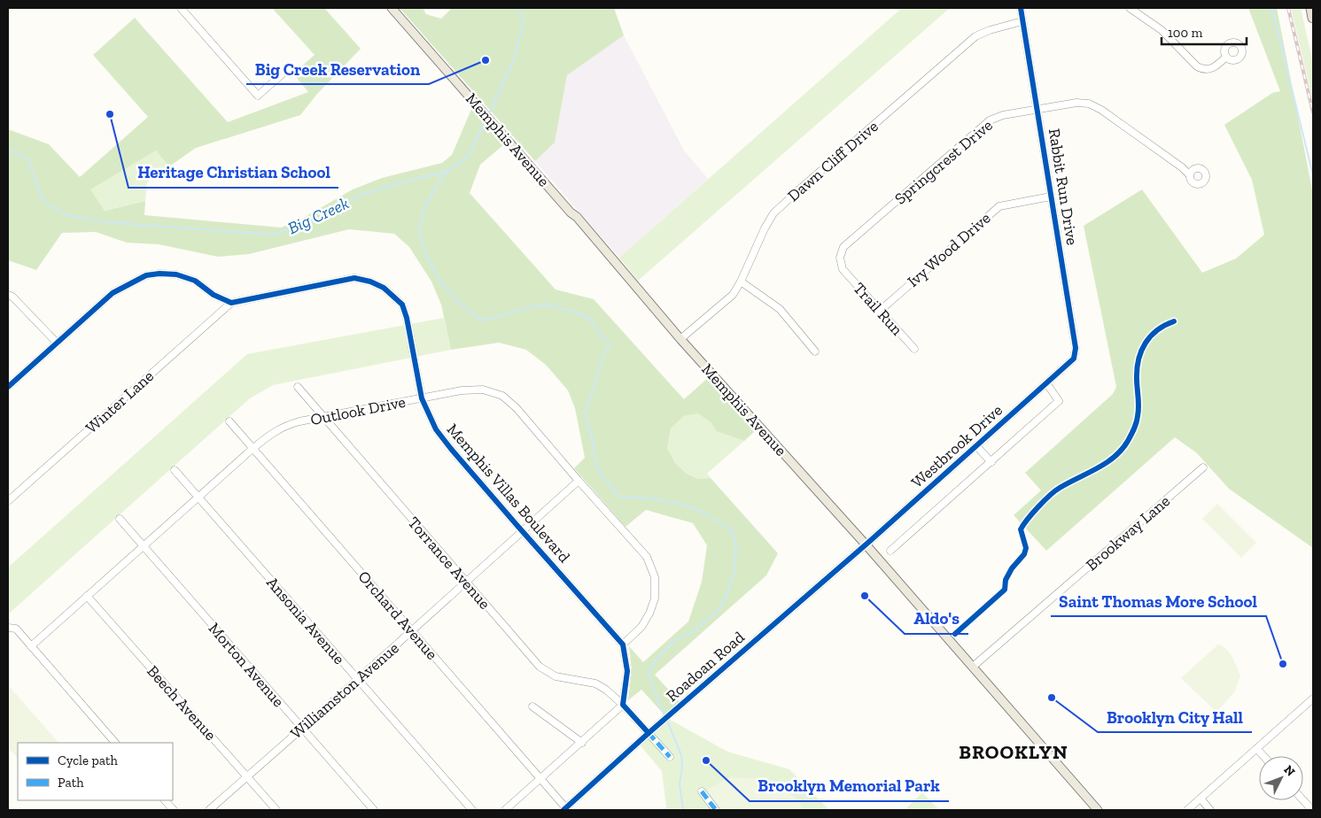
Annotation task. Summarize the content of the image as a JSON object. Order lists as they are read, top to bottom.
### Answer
{
  "streets": {
    "main road": ["Memphis Avenue"],
    "street": [
      "Dawn Cliff Drive",
      "Springcrest Drive",
      "Rabbit Run Drive",
      "Ivy Wood Drive",
      "Trail Run",
      "Winter Lane",
      "Outlook Drive",
      "Westbrook Drive",
      "Memphis Villas Boulevard",
      "Brookway Lane",
      "Torrance Avenue",
      "Orchard Avenue",
      "Ansonia Avenue",
      "Morton Avenue",
      "Roadoan Road",
      "Williamston Avenue",
      "Beech Avenue"
    ]
  },
  "crossings": [
    ["Memphis Avenue", "Dawn Cliff Drive"],
    ["Memphis Avenue", "Westbrook Drive"],
    ["Memphis Avenue", "Brookway Lane"],
    ["Memphis Avenue", "Roadoan Road"],
    ["Dawn Cliff Drive", "Rabbit Run Drive"],
    ["Springcrest Drive", "Rabbit Run Drive"],
    ["Springcrest Drive", "Trail Run"],
    ["Rabbit Run Drive", "Ivy Wood Drive"],
    ["Rabbit Run Drive", "Westbrook Drive"],
    ["Ivy Wood Drive", "Trail Run"],
    ["Winter Lane", "Memphis Villas Boulevard"],
    ["Outlook Drive", "Memphis Villas Boulevard"],
    ["Outlook Drive", "Torrance Avenue"],
    ["Outlook Drive", "Orchard Avenue"],
    ["Outlook Drive", "Ansonia Avenue"],
    ["Outlook Drive", "Morton Avenue"],
    ["Outlook Drive", "Williamston Avenue"],
    ["Outlook Drive", "Beech Avenue"],
    ["Westbrook Drive", "Roadoan Road"],
    ["Memphis Villas Boulevard", "Williamston Avenue"],
    ["Torrance Avenue", "Williamston Avenue"],
    ["Orchard Avenue", "Roadoan Road"],
    ["Orchard Avenue", "Williamston Avenue"],
    ["Ansonia Avenue", "Williamston Avenue"],
    ["Morton Avenue", "Williamston Avenue"],
    ["Williamston Avenue", "Beech Avenue"]
  ],
  "districts": ["BROOKLYN"],
  "water": ["Big Creek"],
  "places": [
    "Big Creek Reservation",
    "Heritage Christian School",
    "Aldo's",
    "Saint Thomas More School",
    "Brooklyn City Hall",
    "Brooklyn Memorial Park"
  ],
  "legend": ["Cycle path", "Path"],
  "scale_bar": "100 m",
  "north": "top right"
}
